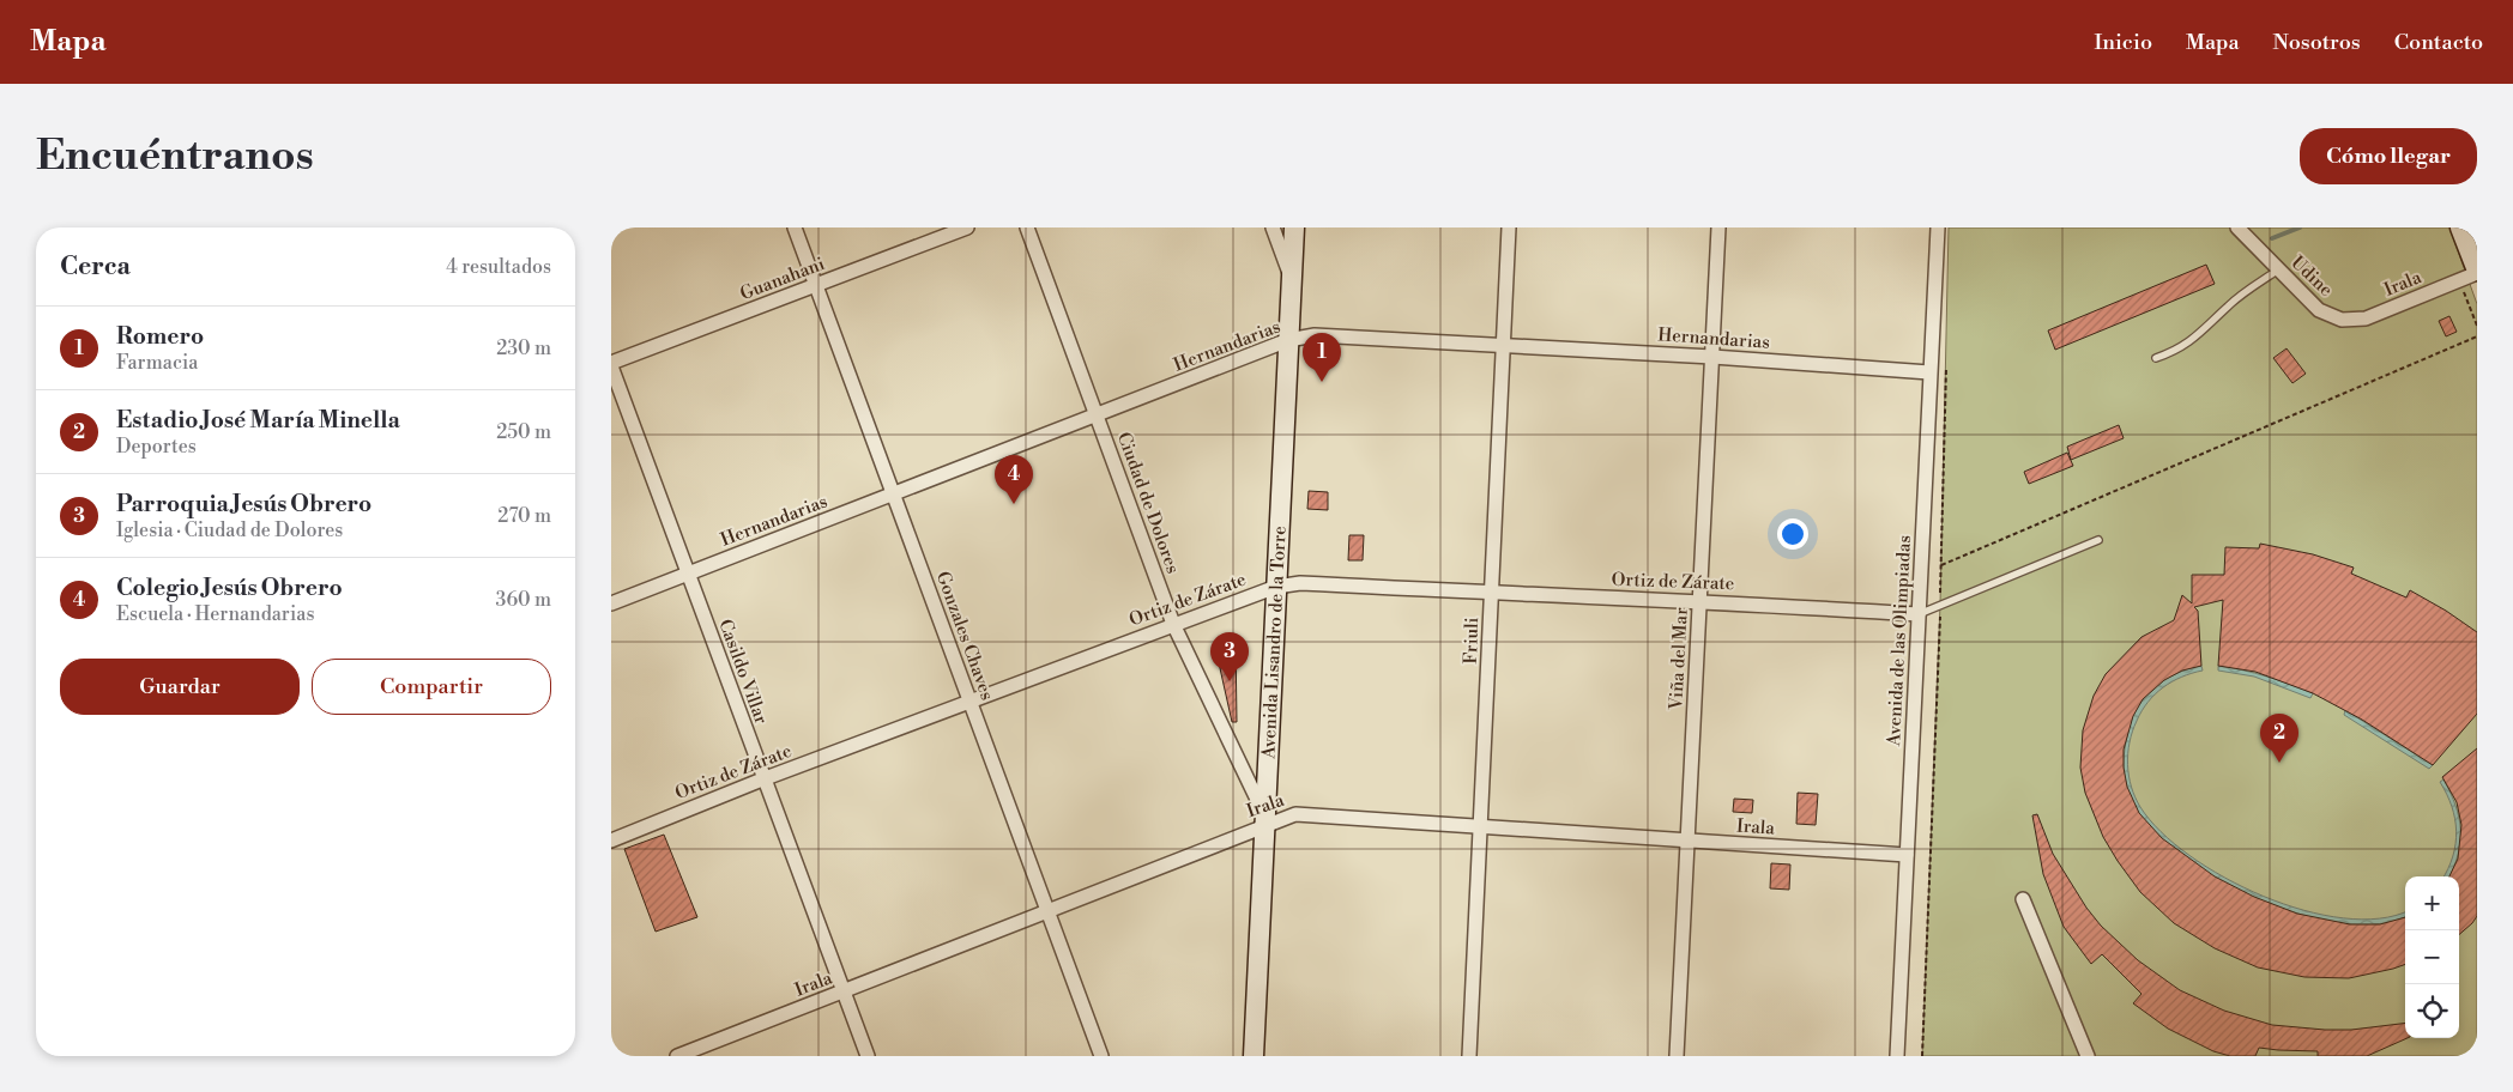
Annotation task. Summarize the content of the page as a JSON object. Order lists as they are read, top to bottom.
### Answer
{
  "streets": {
    "street": [
      "Udine",
      "Guanahani",
      "Irala",
      "Hernandarias",
      "Ciudad de Dolores",
      "Ortiz de Zárate",
      "Gonzales Chaves",
      "Friuli",
      "Avenida de las Olimpiadas",
      "Avenida Lisandro de la Torre",
      "Viña del Mar",
      "Casildo Villar"
    ]
  },
  "crossings": [
    ["Udine", "Irala"],
    ["Guanahani", "Gonzales Chaves"],
    ["Guanahani", "Casildo Villar"],
    ["Irala", "Ciudad de Dolores"],
    ["Irala", "Gonzales Chaves"],
    ["Irala", "Friuli"],
    ["Irala", "Avenida de las Olimpiadas"],
    ["Irala", "Avenida Lisandro de la Torre"],
    ["Irala", "Viña del Mar"],
    ["Irala", "Casildo Villar"],
    ["Hernandarias", "Ciudad de Dolores"],
    ["Hernandarias", "Gonzales Chaves"],
    ["Hernandarias", "Friuli"],
    ["Hernandarias", "Avenida de las Olimpiadas"],
    ["Hernandarias", "Avenida Lisandro de la Torre"],
    ["Hernandarias", "Viña del Mar"],
    ["Hernandarias", "Casildo Villar"],
    ["Ciudad de Dolores", "Ortiz de Zárate"],
    ["Ciudad de Dolores", "Avenida Lisandro de la Torre"],
    ["Ortiz de Zárate", "Gonzales Chaves"],
    ["Ortiz de Zárate", "Friuli"],
    ["Ortiz de Zárate", "Avenida de las Olimpiadas"],
    ["Ortiz de Zárate", "Avenida Lisandro de la Torre"],
    ["Ortiz de Zárate", "Viña del Mar"],
    ["Ortiz de Zárate", "Casildo Villar"]
  ],
  "page": {
    "header": "Mapa",
    "nav": [
      "Inicio",
      "Mapa",
      "Nosotros",
      "Contacto"
    ],
    "buttons": [
      "Cómo llegar",
      ["Guardar", "Compartir"]
    ],
    "title": "Encuéntranos",
    "heading": ["Cerca", "4 resultados"],
    "list": [
      {
        "mark": "1",
        "name": "Romero",
        "note": "Farmacia",
        "value": "230 m"
      },
      {
        "mark": "2",
        "name": "Estadio José María Minella",
        "note": "Deportes",
        "value": "250 m"
      },
      {
        "mark": "3",
        "name": "Parroquia Jesús Obrero",
        "note": "Iglesia · Ciudad de Dolores",
        "value": "270 m"
      },
      {
        "mark": "4",
        "name": "Colegio Jesús Obrero",
        "note": "Escuela · Hernandarias",
        "value": "360 m"
      }
    ],
    "pins": [
      "1",
      "4",
      "3",
      "2"
    ],
    "map_buttons": ["+", "−"]
  }
}
